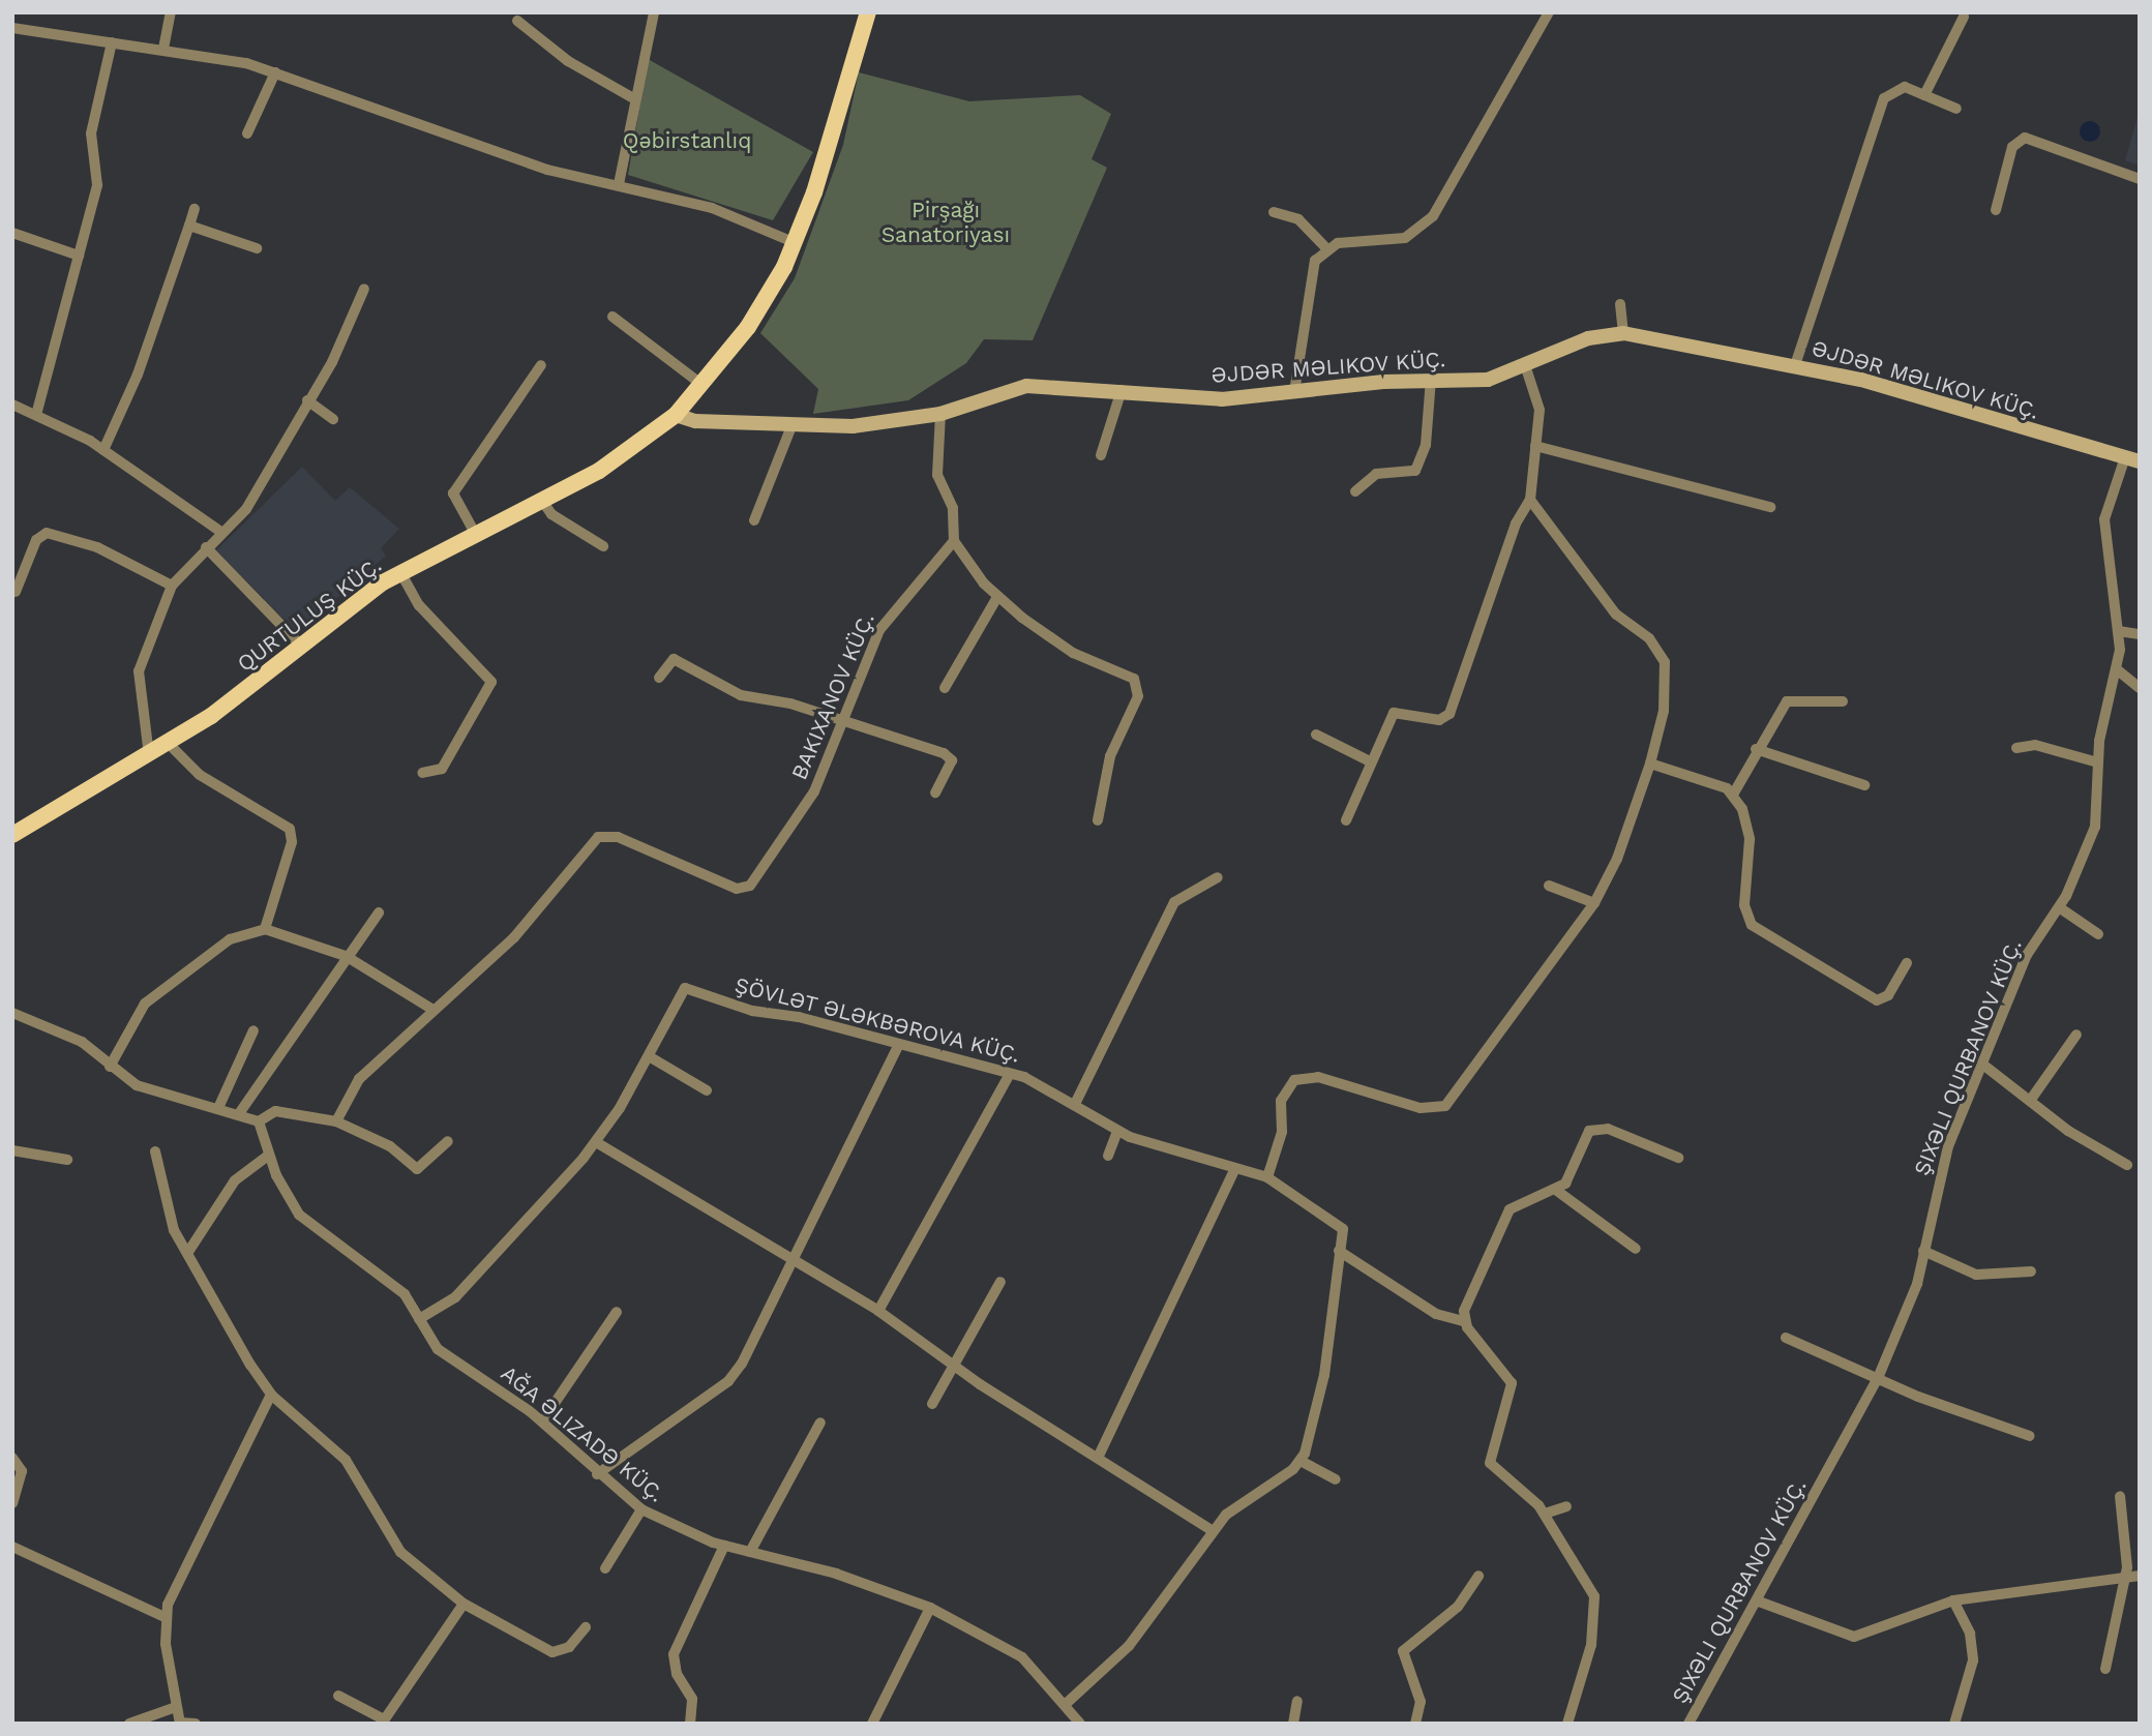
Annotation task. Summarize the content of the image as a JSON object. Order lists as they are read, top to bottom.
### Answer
{
  "streets": {
    "main road": ["QURTULUŞ KÜÇ."],
    "street": ["ƏJDƏR MƏLIKOV KÜÇ.", "ŞÖVLƏT ƏLƏKBƏROVA KÜÇ.", "AĞA ƏLIZADƏ KÜÇ."]
  },
  "crossings": [
    ["ƏJDƏR MƏLIKOV KÜÇ.", "QURTULUŞ KÜÇ."],
    ["ŞÖVLƏT ƏLƏKBƏROVA KÜÇ.", "AĞA ƏLIZADƏ KÜÇ."]
  ],
  "parks": ["Qəbirstanlıq", "Pirşağı Sanatoriyası"]
}
